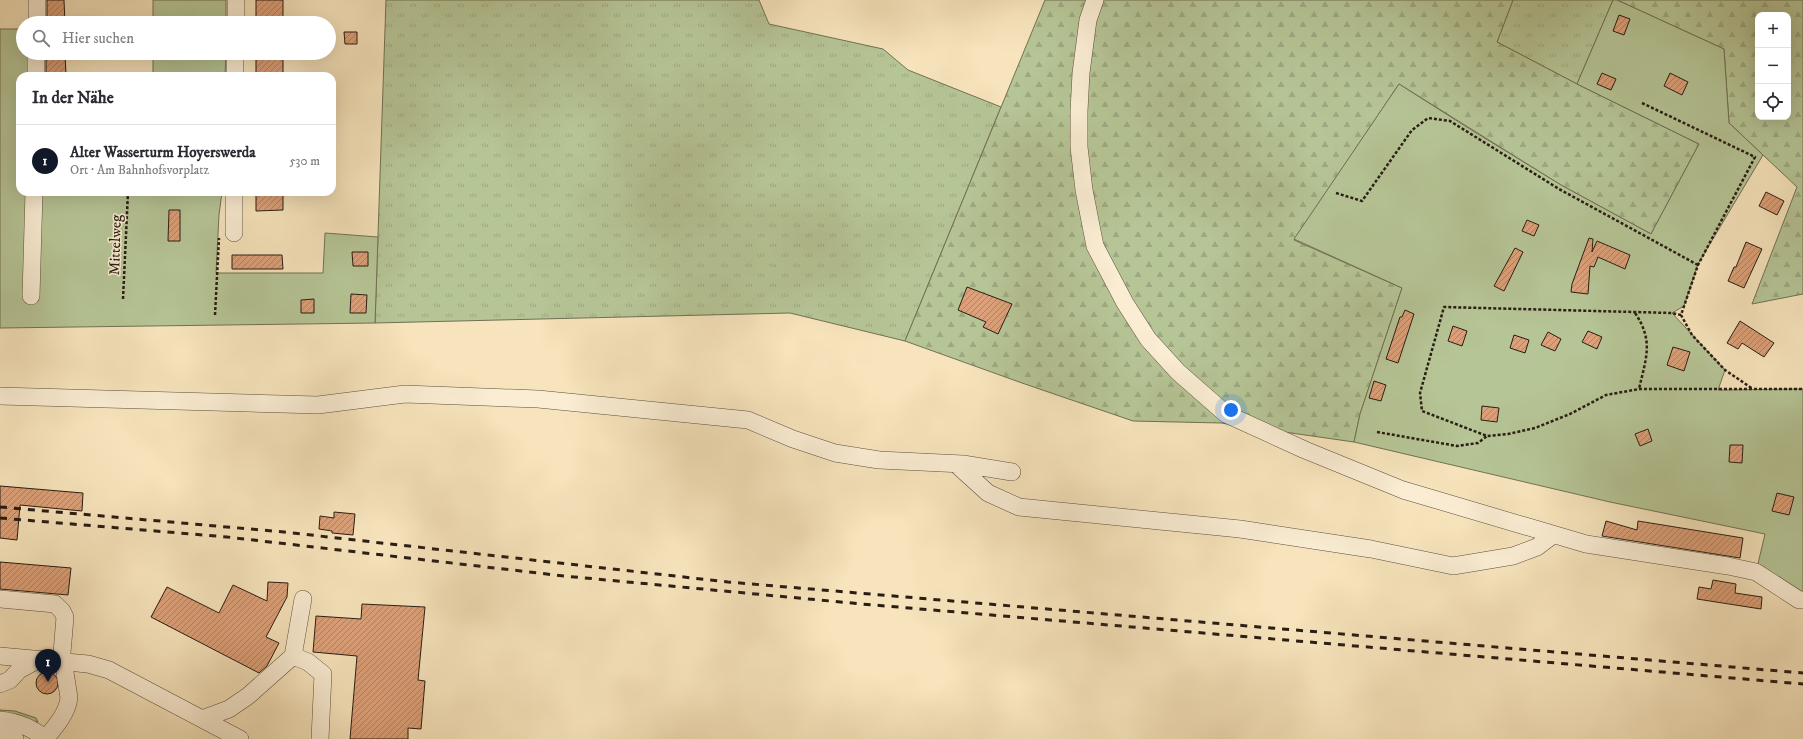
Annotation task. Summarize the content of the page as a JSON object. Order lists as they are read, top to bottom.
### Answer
{
  "streets": {
    "path": ["Mittelweg"]
  },
  "page": {
    "map_buttons": ["+", "−"],
    "search": "Hier suchen",
    "heading": "In der Nähe",
    "list": [
      {
        "mark": "1",
        "name": "Alter Wasserturm Hoyerswerda",
        "note": "Ort · Am Bahnhofsvorplatz",
        "value": "530 m"
      }
    ],
    "pins": "1"
  }
}
